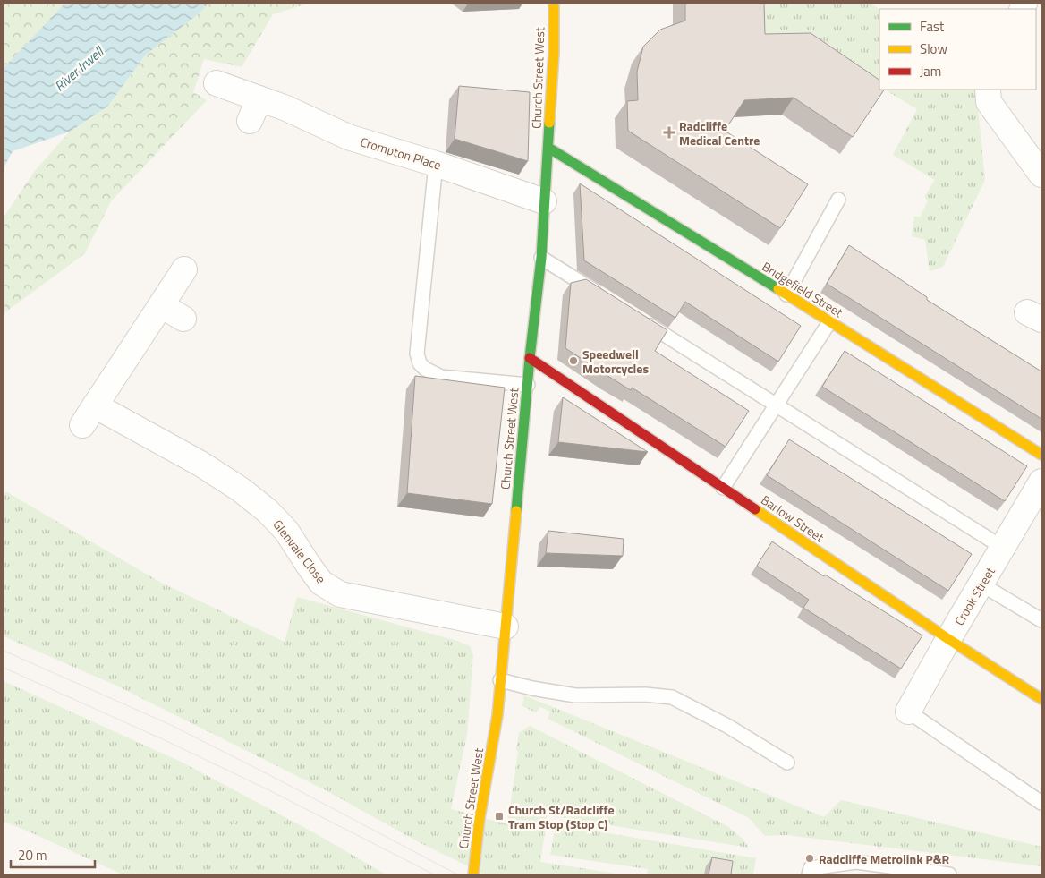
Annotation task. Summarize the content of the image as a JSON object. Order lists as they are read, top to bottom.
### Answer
{
  "streets": {
    "street": [
      "Church Street West",
      "Crompton Place",
      "Bridgefield Street",
      "Barlow Street",
      "Glenvale Close",
      "Crook Street"
    ]
  },
  "crossings": [
    ["Church Street West", "Crompton Place"],
    ["Church Street West", "Bridgefield Street"],
    ["Church Street West", "Barlow Street"],
    ["Church Street West", "Glenvale Close"],
    ["Barlow Street", "Crook Street"]
  ],
  "water": ["River Irwell"],
  "places": {
    "health": ["Radcliffe Medical Centre"],
    "other": ["Speedwell Motorcycles", "Radcliffe Metrolink P&R"],
    "transit": ["Church St/Radcliffe Tram Stop (Stop C)"]
  },
  "legend": ["Fast", "Slow", "Jam"],
  "scale_bar": "20 m"
}
